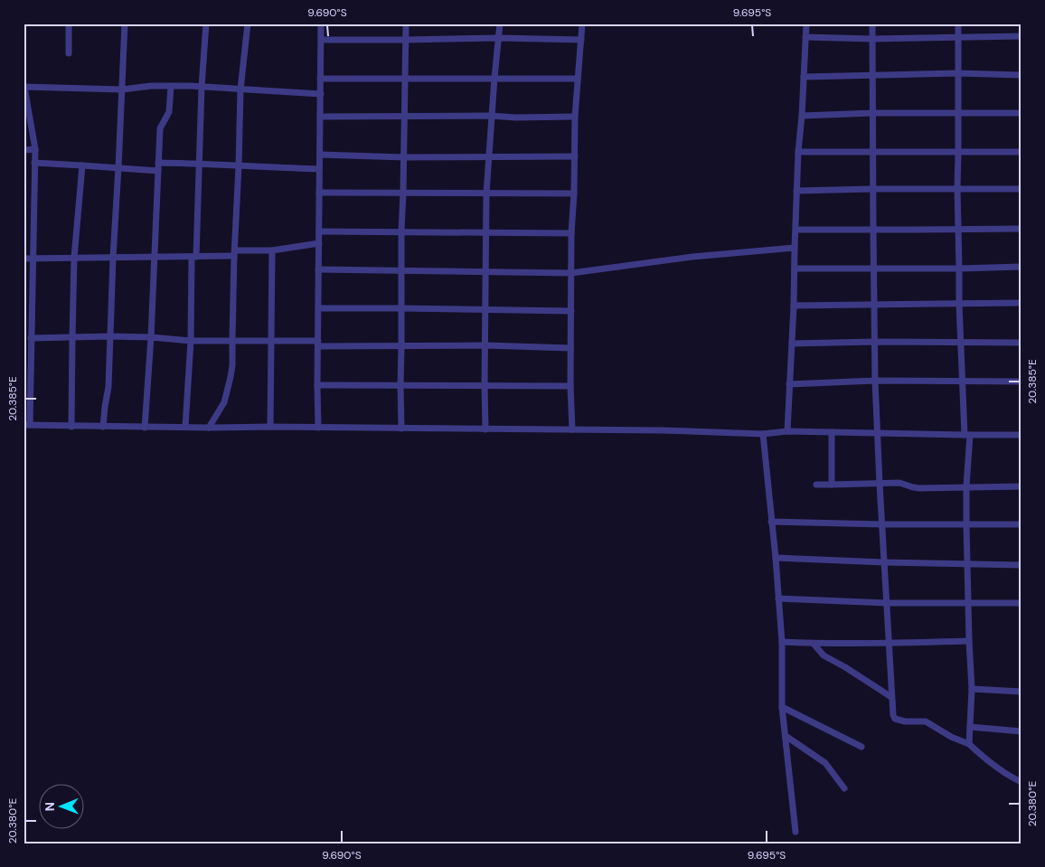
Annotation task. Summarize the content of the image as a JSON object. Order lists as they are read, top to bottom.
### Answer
{
  "north": "left",
  "coordinates": [
    "9.690°S",
    "9.695°S",
    "20.385°E",
    "20.380°E"
  ]
}
